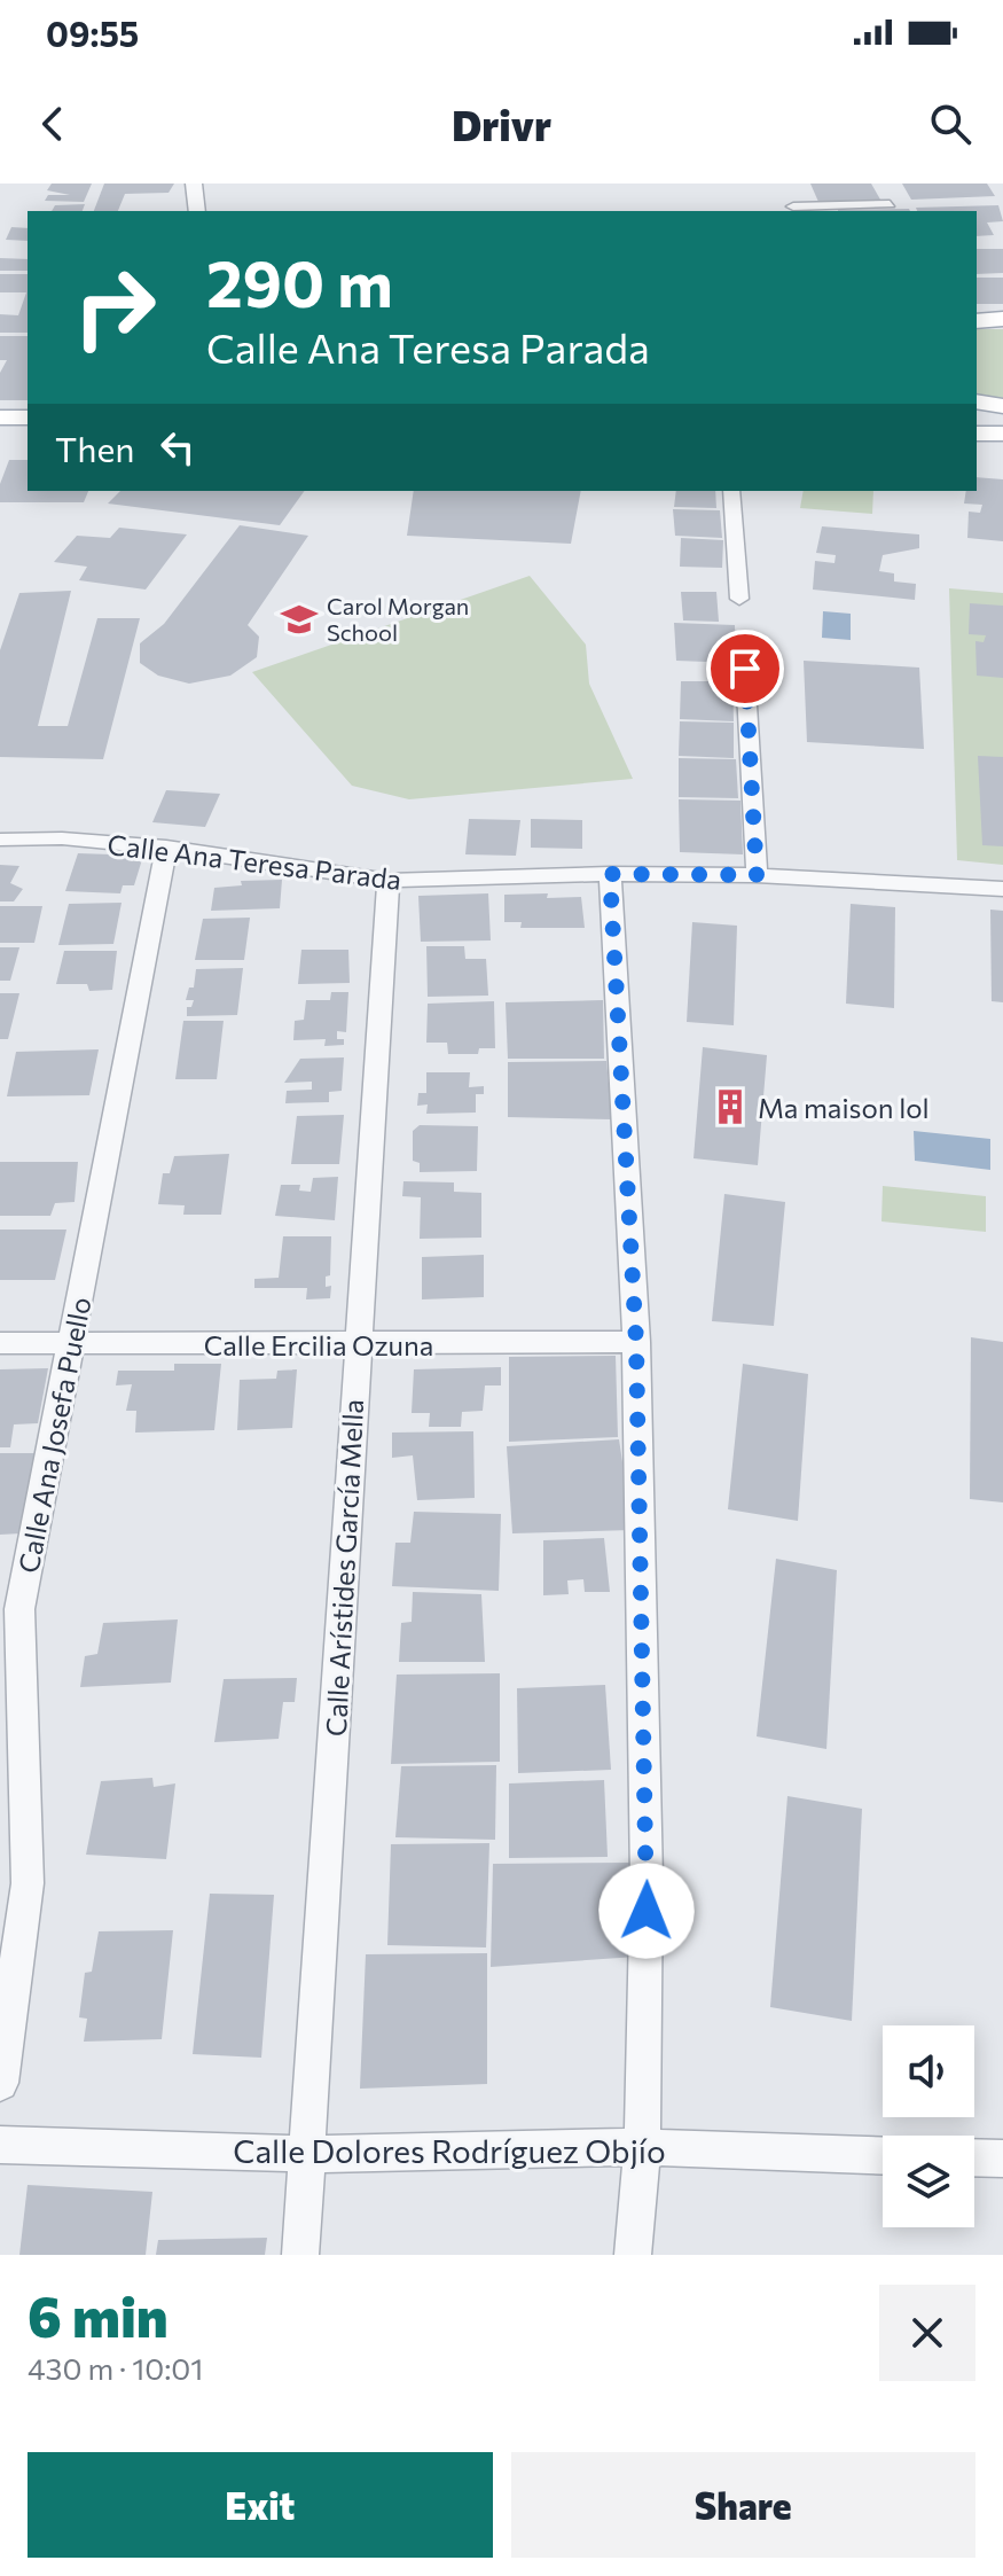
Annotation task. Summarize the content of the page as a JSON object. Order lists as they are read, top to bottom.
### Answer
{
  "streets": {
    "street": [
      "Calle Ana Teresa Parada",
      "Calle Ercilia Ozuna",
      "Calle Ana Josefa Puello",
      "Calle Arístides García Mella",
      "Calle Dolores Rodríguez Objío"
    ]
  },
  "crossings": [
    ["Calle Ana Teresa Parada", "Calle Ana Josefa Puello"],
    ["Calle Ana Teresa Parada", "Calle Arístides García Mella"],
    ["Calle Ercilia Ozuna", "Calle Ana Josefa Puello"],
    ["Calle Ercilia Ozuna", "Calle Arístides García Mella"],
    ["Calle Arístides García Mella", "Calle Dolores Rodríguez Objío"]
  ],
  "places": {
    "school or university": ["Carol Morgan School"],
    "building": ["Ma maison lol"]
  },
  "page": {
    "status": "09:55",
    "header": "Drivr",
    "turn": ["290 m", "Calle Ana Teresa Parada"],
    "then": "Then",
    "heading": ["6 min", "430 m · 10:01"],
    "buttons": ["Exit", "Share"]
  }
}
